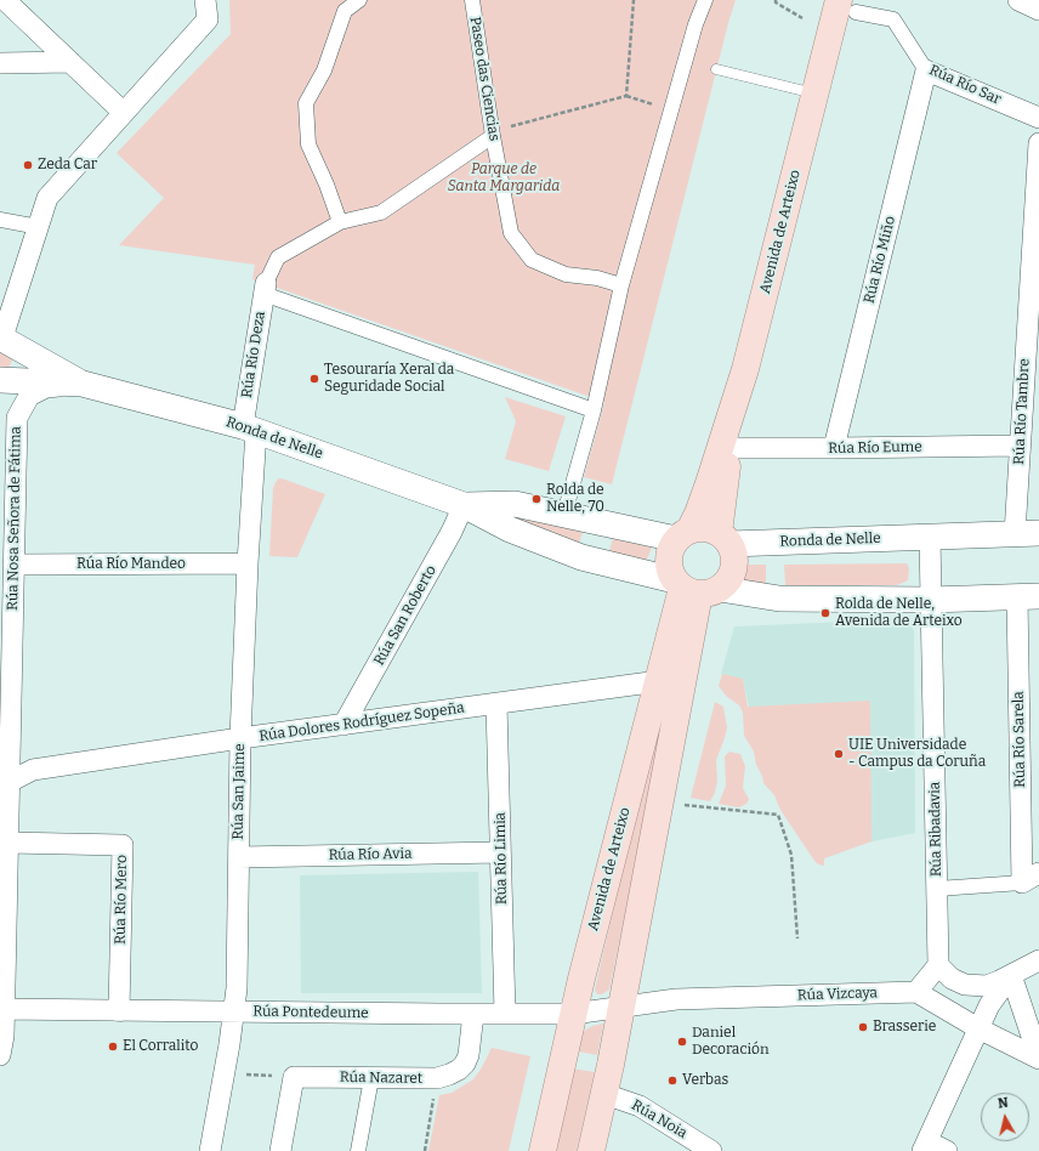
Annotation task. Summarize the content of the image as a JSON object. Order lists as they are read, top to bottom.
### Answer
{
  "streets": {
    "main road": ["Avenida de Arteixo"],
    "street": [
      "Paseo das Ciencias",
      "Rúa Río Sar",
      "Rúa Río Miño",
      "Rúa Río Deza",
      "Rúa Río Tambre",
      "Ronda de Nelle",
      "Rúa Río Eume",
      "Rúa Nosa Señora de Fátima",
      "Rúa Río Mandeo",
      "Rúa San Roberto",
      "Rúa Dolores Rodríguez Sopeña",
      "Rúa Río Sarela",
      "Rúa San Jaime",
      "Rúa Ribadavia",
      "Rúa Río Avia",
      "Rúa Río Limia",
      "Rúa Río Mero",
      "Rúa Vizcaya",
      "Rúa Pontedeume",
      "Rúa Nazaret",
      "Rúa Noia"
    ]
  },
  "crossings": [
    ["Rúa Río Sar", "Avenida de Arteixo"],
    ["Rúa Río Sar", "Rúa Río Miño"],
    ["Avenida de Arteixo", "Ronda de Nelle"],
    ["Avenida de Arteixo", "Rúa Río Eume"],
    ["Avenida de Arteixo", "Rúa Dolores Rodríguez Sopeña"],
    ["Avenida de Arteixo", "Rúa Pontedeume"],
    ["Rúa Río Miño", "Rúa Río Eume"],
    ["Rúa Río Deza", "Ronda de Nelle"],
    ["Rúa Río Deza", "Rúa San Jaime"],
    ["Rúa Río Tambre", "Ronda de Nelle"],
    ["Rúa Río Tambre", "Rúa Río Eume"],
    ["Ronda de Nelle", "Rúa Nosa Señora de Fátima"],
    ["Ronda de Nelle", "Rúa San Roberto"],
    ["Ronda de Nelle", "Rúa Río Sarela"],
    ["Ronda de Nelle", "Rúa San Jaime"],
    ["Ronda de Nelle", "Rúa Ribadavia"],
    ["Rúa Nosa Señora de Fátima", "Rúa Río Mandeo"],
    ["Rúa Nosa Señora de Fátima", "Rúa Dolores Rodríguez Sopeña"],
    ["Rúa Nosa Señora de Fátima", "Rúa Río Mero"],
    ["Rúa Nosa Señora de Fátima", "Rúa Pontedeume"],
    ["Rúa Río Mandeo", "Rúa San Jaime"],
    ["Rúa San Roberto", "Rúa Dolores Rodríguez Sopeña"],
    ["Rúa Dolores Rodríguez Sopeña", "Rúa San Jaime"],
    ["Rúa Dolores Rodríguez Sopeña", "Rúa Río Limia"],
    ["Rúa San Jaime", "Rúa Río Avia"],
    ["Rúa San Jaime", "Rúa Pontedeume"],
    ["Rúa Río Avia", "Rúa Río Limia"],
    ["Rúa Río Limia", "Rúa Pontedeume"],
    ["Rúa Río Mero", "Rúa Pontedeume"],
    ["Rúa Vizcaya", "Rúa Pontedeume"],
    ["Rúa Pontedeume", "Rúa Nazaret"]
  ],
  "parks": ["Parque de Santa Margarida"],
  "places": [
    "Zeda Car",
    "Tesouraría Xeral da Seguridade Social",
    "Rolda de Nelle, 70",
    "Rolda de Nelle, Avenida de Arteixo",
    "UIE Universidade - Campus da Coruña",
    "Brasserie",
    "Daniel Decoración",
    "El Corralito",
    "Verbas"
  ],
  "north": "top"
}
